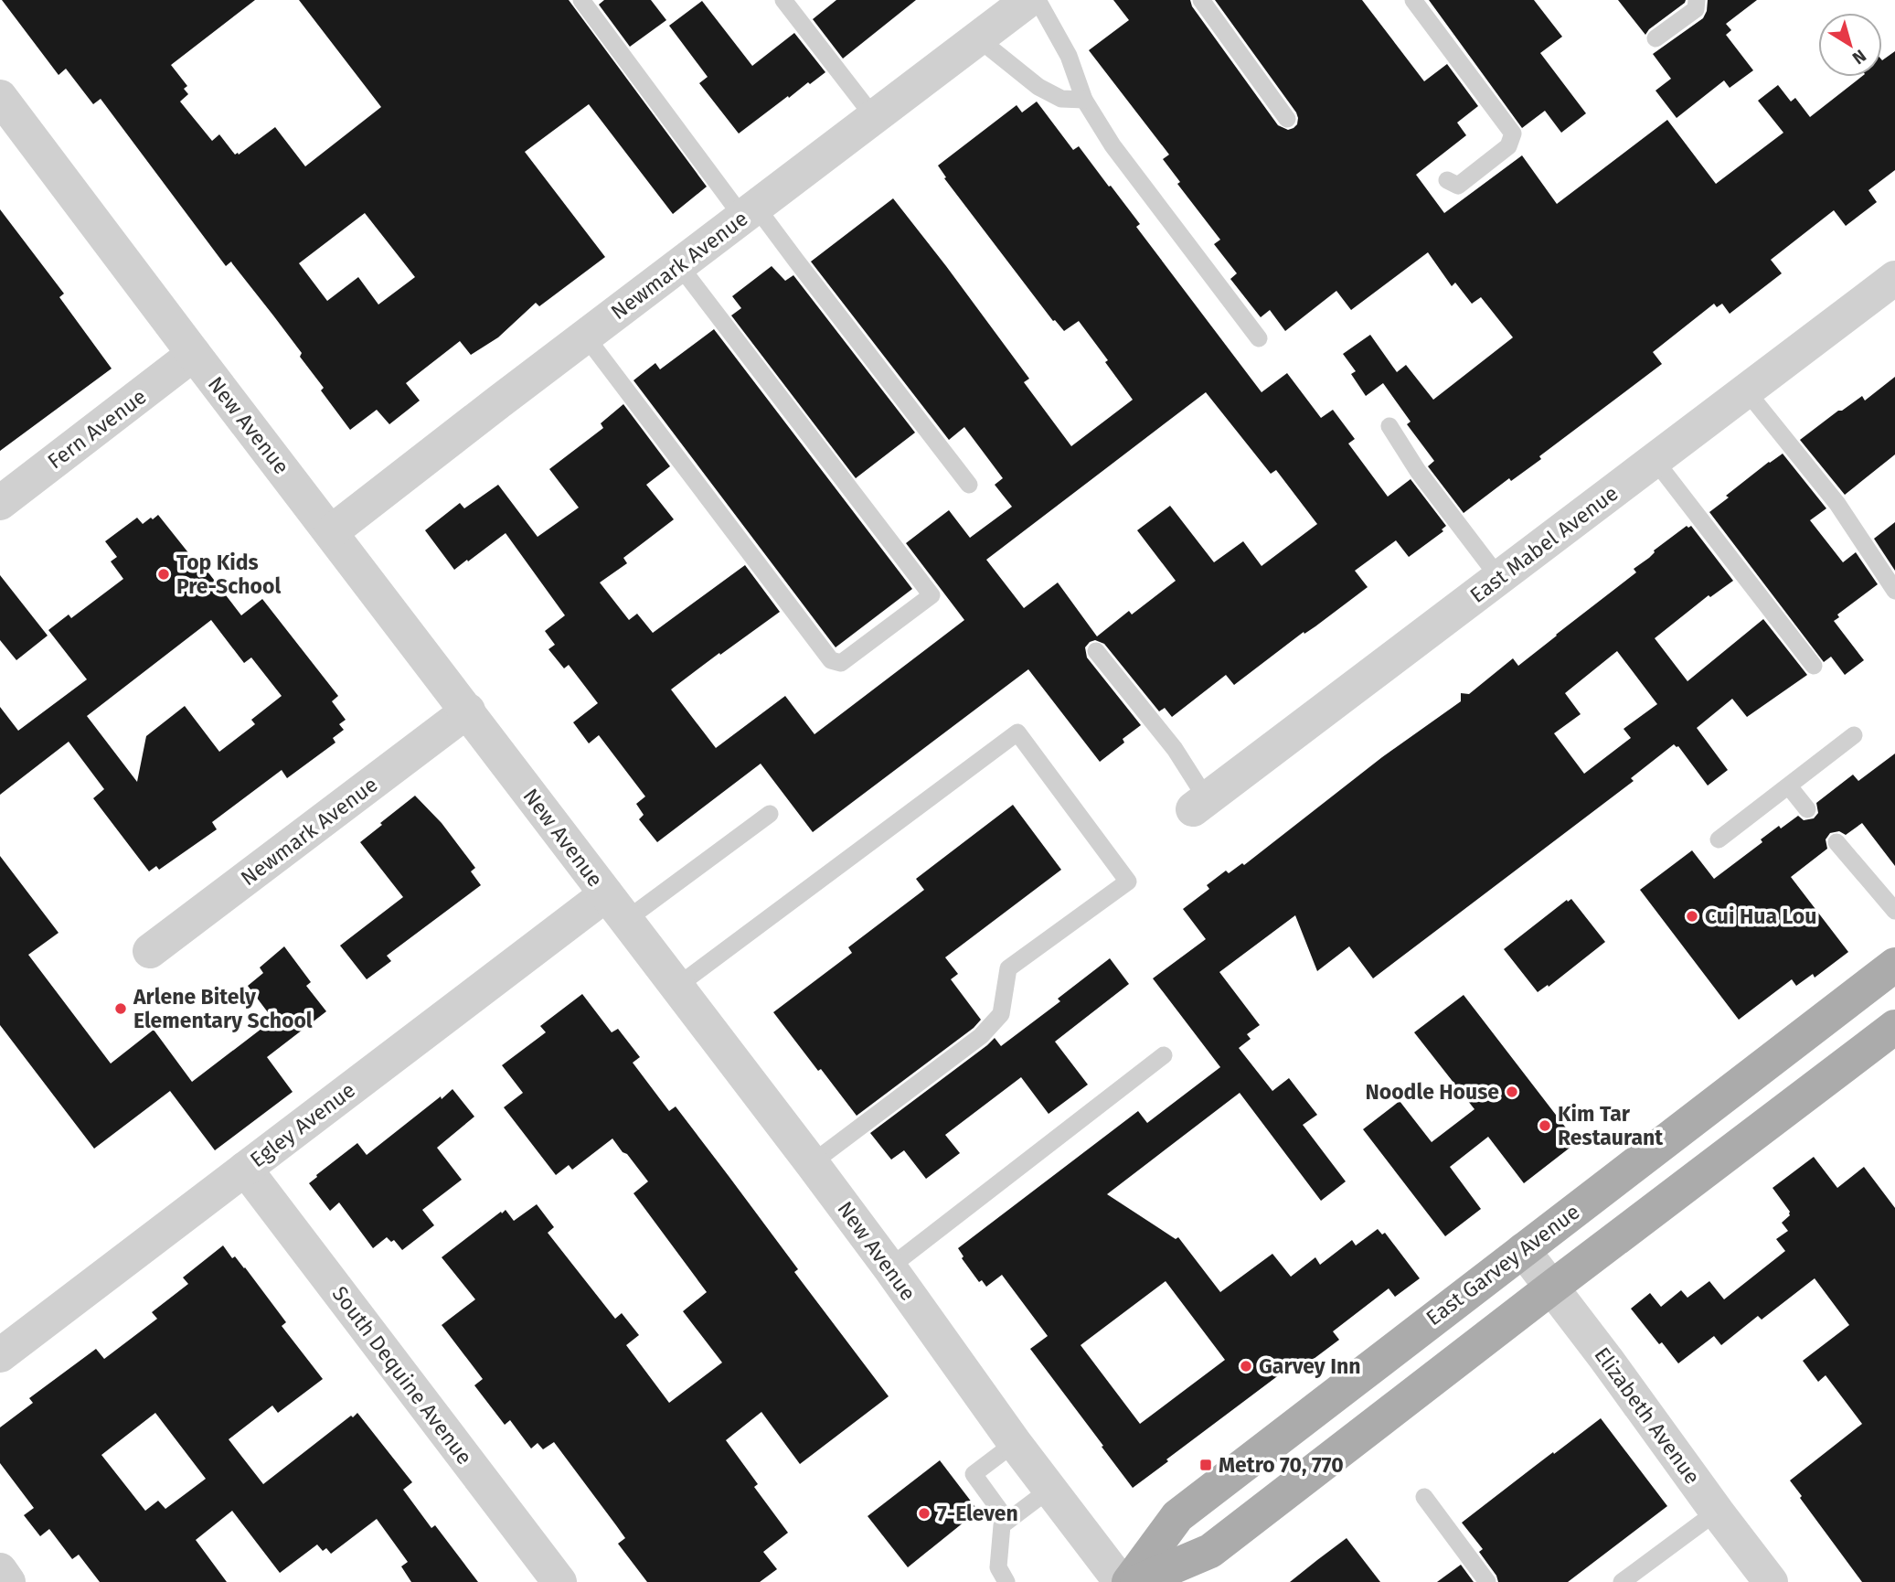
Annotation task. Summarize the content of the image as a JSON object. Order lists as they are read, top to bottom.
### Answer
{
  "streets": {
    "main road": ["East Garvey Avenue"],
    "street": [
      "Newmark Avenue",
      "New Avenue",
      "Fern Avenue",
      "East Mabel Avenue",
      "Egley Avenue",
      "South Dequine Avenue",
      "Elizabeth Avenue"
    ]
  },
  "crossings": [
    ["Newmark Avenue", "New Avenue"],
    ["New Avenue", "Fern Avenue"],
    ["New Avenue", "Egley Avenue"],
    ["Egley Avenue", "South Dequine Avenue"],
    ["East Garvey Avenue", "Elizabeth Avenue"]
  ],
  "places": {
    "other": [
      "Top Kids Pre-School",
      "Cui Hua Lou",
      "Arlene Bitely Elementary School",
      "Noodle House",
      "Kim Tar Restaurant",
      "Garvey Inn",
      "7-Eleven"
    ],
    "transit": ["Metro 70, 770"]
  },
  "north": "bottom right"
}
